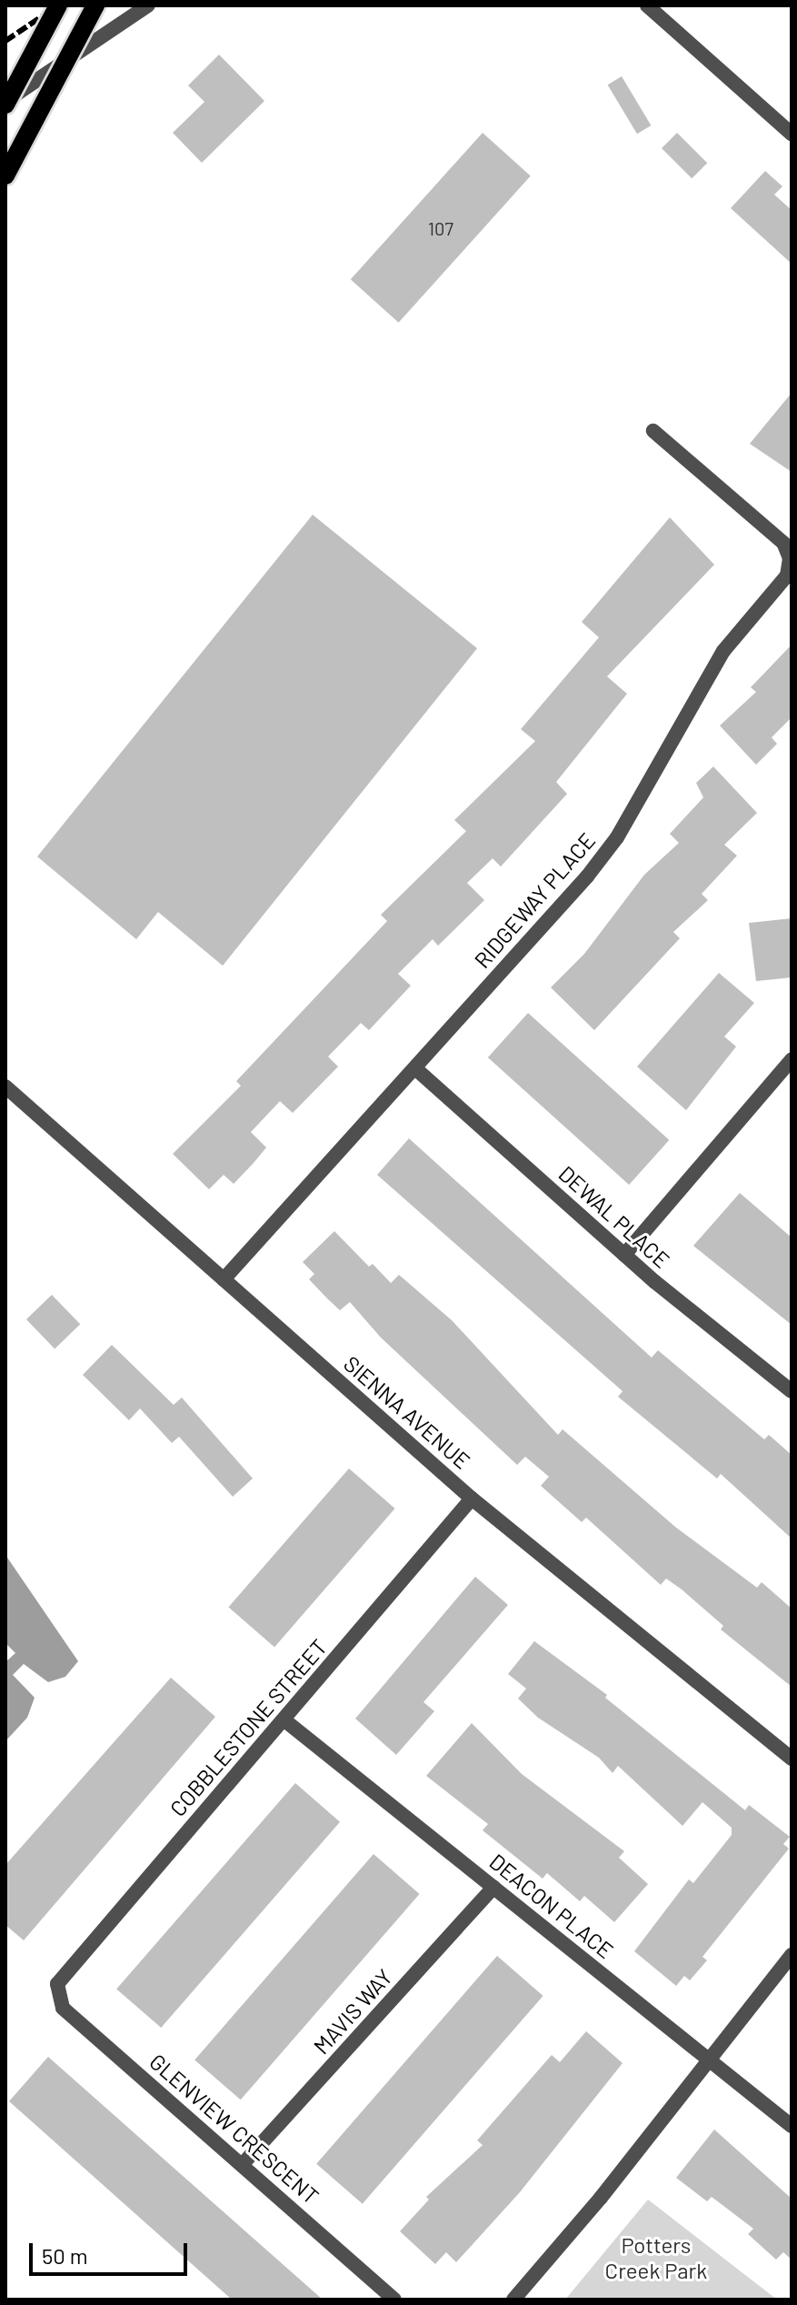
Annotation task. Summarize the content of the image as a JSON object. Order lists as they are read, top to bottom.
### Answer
{
  "streets": {
    "street": [
      "RIDGEWAY PLACE",
      "DEWAL PLACE",
      "SIENNA AVENUE",
      "COBBLESTONE STREET",
      "DEACON PLACE",
      "MAVIS WAY",
      "GLENVIEW CRESCENT"
    ]
  },
  "crossings": [
    ["RIDGEWAY PLACE", "DEWAL PLACE"],
    ["RIDGEWAY PLACE", "SIENNA AVENUE"],
    ["SIENNA AVENUE", "COBBLESTONE STREET"],
    ["COBBLESTONE STREET", "DEACON PLACE"],
    ["COBBLESTONE STREET", "GLENVIEW CRESCENT"],
    ["DEACON PLACE", "MAVIS WAY"],
    ["MAVIS WAY", "GLENVIEW CRESCENT"]
  ],
  "parks": ["Potters Creek Park"],
  "house_numbers": ["107"],
  "scale_bar": "50 m"
}
